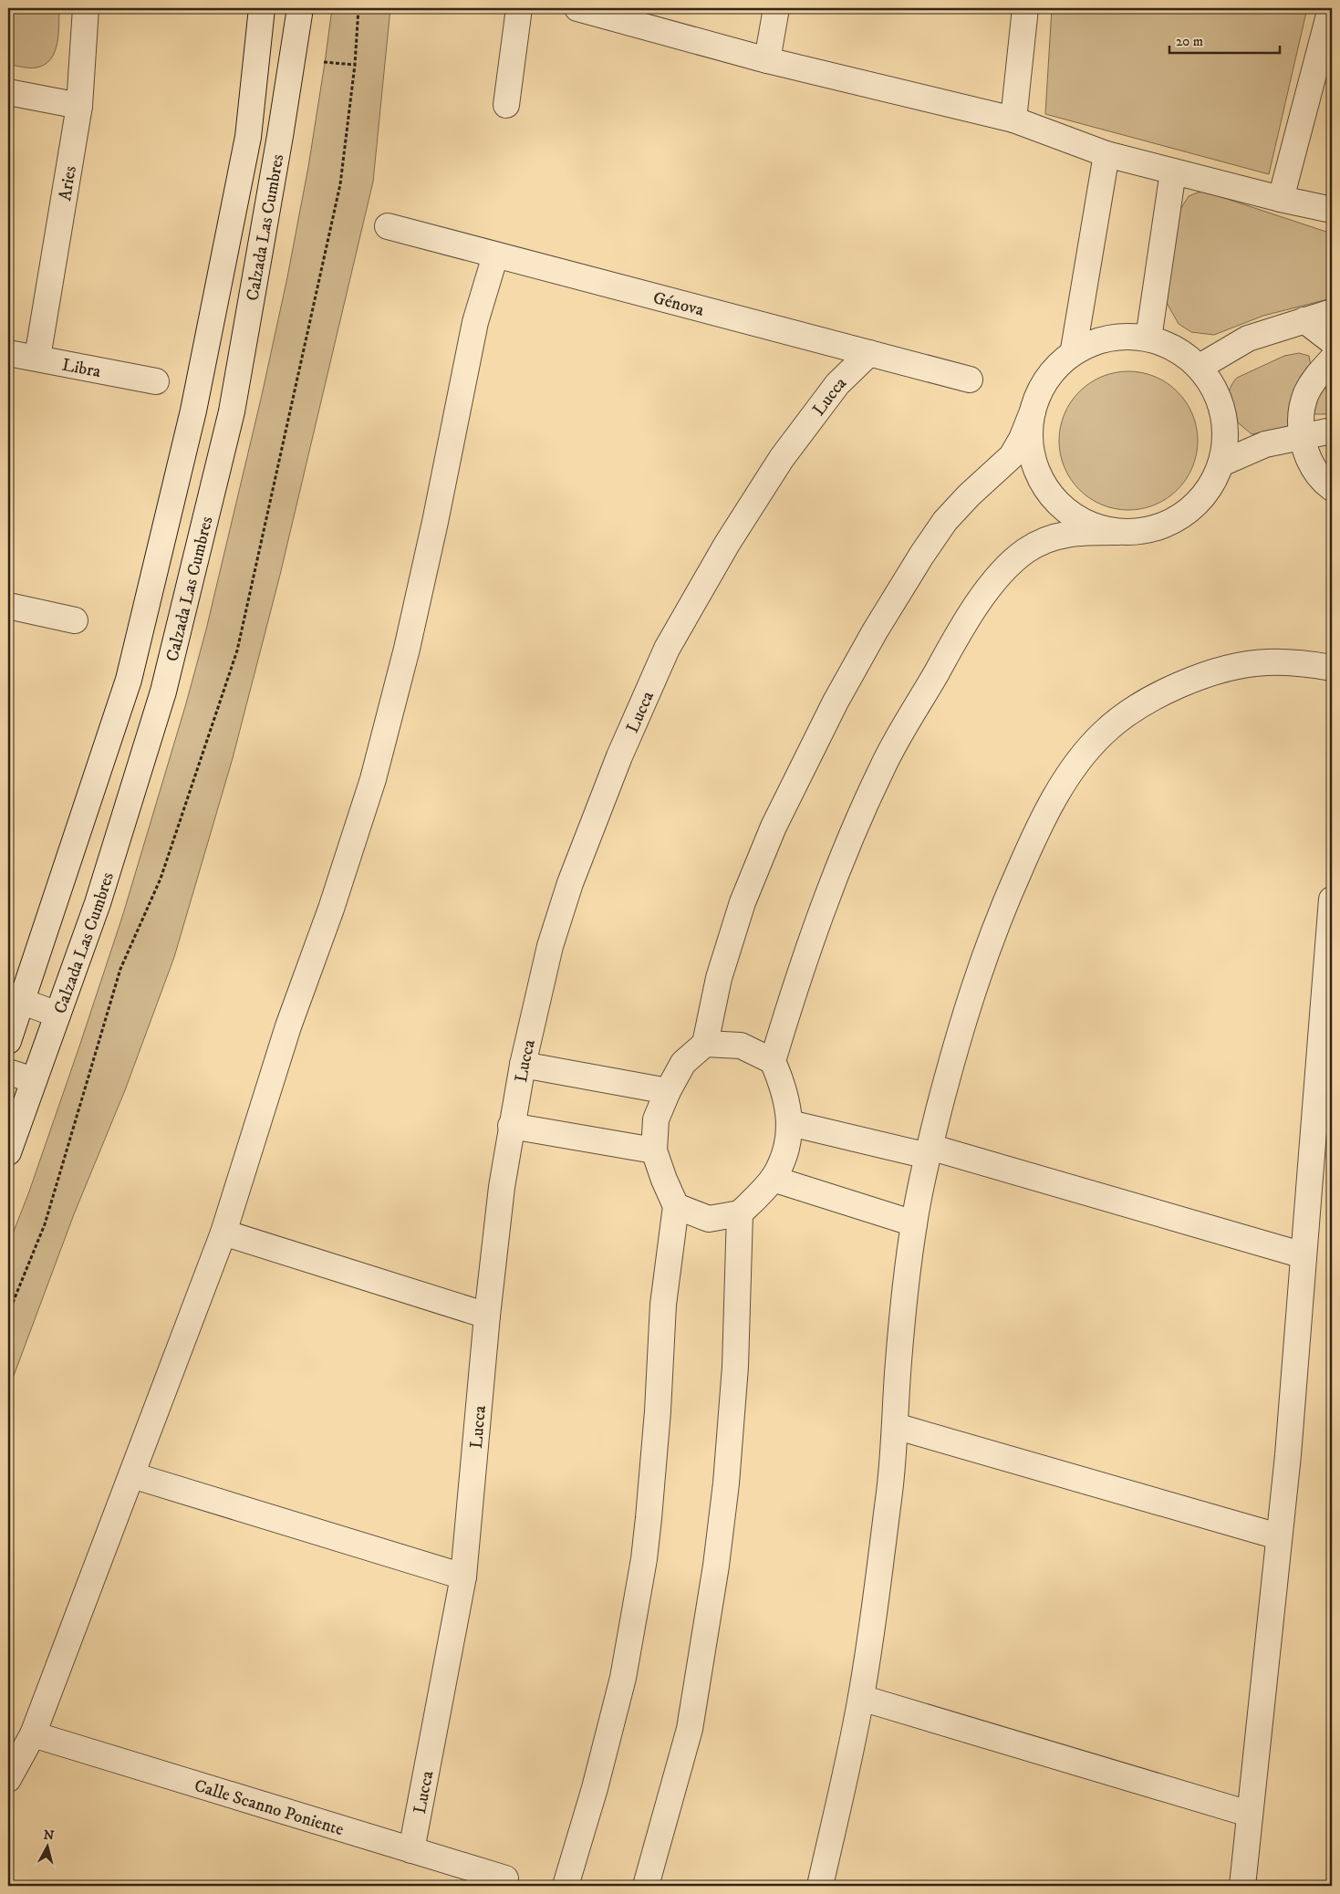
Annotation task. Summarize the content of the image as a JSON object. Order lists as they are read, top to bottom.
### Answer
{
  "streets": {
    "street": [
      "Aries",
      "Calzada Las Cumbres",
      "Génova",
      "Libra",
      "Lucca",
      "Calle Scanno Poniente"
    ]
  },
  "crossings": [
    ["Aries", "Libra"],
    ["Génova", "Lucca"],
    ["Lucca", "Calle Scanno Poniente"]
  ],
  "scale_bar": "20 m",
  "north": "top"
}
